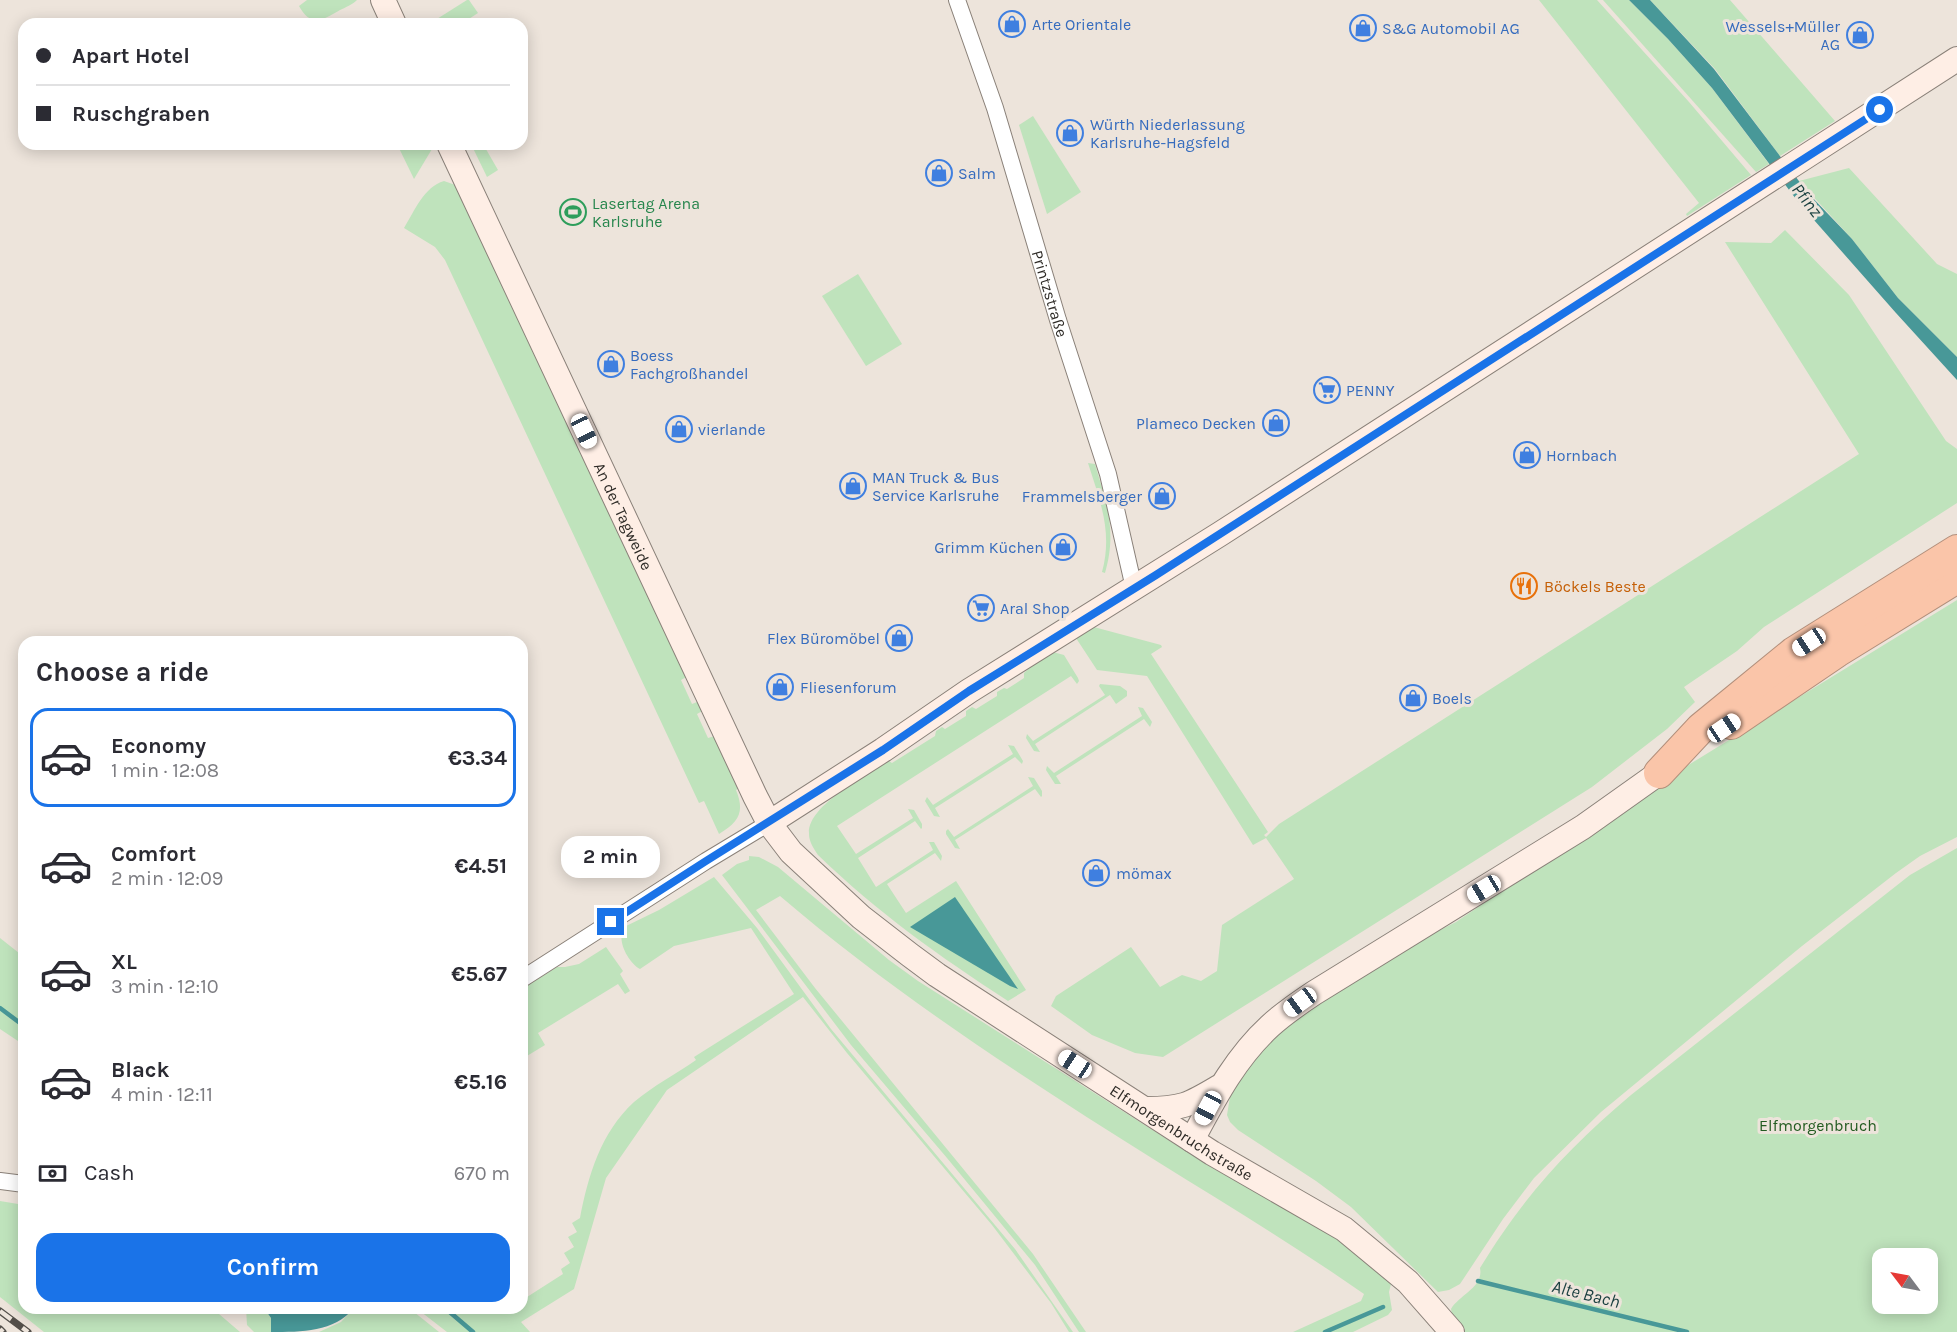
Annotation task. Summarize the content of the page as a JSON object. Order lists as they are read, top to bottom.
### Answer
{
  "streets": {
    "main road": ["An der Tagweide", "Elfmorgenbruchstraße"],
    "street": ["Printzstraße"]
  },
  "crossings": [
    ["An der Tagweide", "Elfmorgenbruchstraße"]
  ],
  "water": ["Pfinz", "Alte Bach"],
  "parks": ["Elfmorgenbruch"],
  "places": {
    "shop": [
      "Arte Orientale",
      "S&G Automobil AG",
      "Wessels+Müller AG",
      "Würth Niederlassung Karlsruhe-Hagsfeld",
      "Salm",
      "Boess Fachgroßhandel",
      "Plameco Decken",
      "vierlande",
      "Hornbach",
      "MAN Truck & Bus Service Karlsruhe",
      "Frammelsberger",
      "Grimm Küchen",
      "Flex Büromöbel",
      "Fliesenforum",
      "Boels",
      "mömax"
    ],
    "sports": ["Lasertag Arena Karlsruhe"],
    "supermarket": ["PENNY", "Aral Shop"],
    "restaurant": ["Böckels Beste"]
  },
  "north": "top left",
  "page": {
    "banner": ["Apart Hotel", "Ruschgraben"],
    "heading": "Choose a ride",
    "list": [
      {
        "name": "Economy",
        "note": "1 min · 12:08",
        "value": "€3.34"
      },
      {
        "name": "Comfort",
        "note": "2 min · 12:09",
        "value": "€4.51"
      },
      {
        "name": "XL",
        "note": "3 min · 12:10",
        "value": "€5.67"
      },
      {
        "name": "Black",
        "note": "4 min · 12:11",
        "value": "€5.16"
      }
    ],
    "bubble": "2 min",
    "pay": ["Cash", "670 m"],
    "buttons": "Confirm"
  }
}
